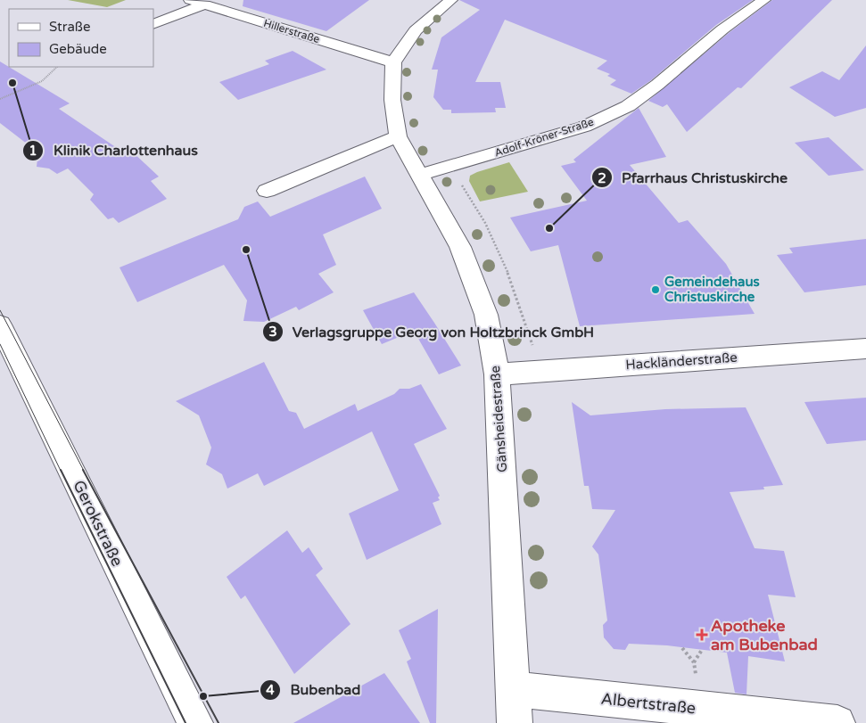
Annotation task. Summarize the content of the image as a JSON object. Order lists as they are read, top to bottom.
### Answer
{
  "streets": {
    "street": [
      "Hillerstraße",
      "Adolf-Kröner-Straße",
      "Hackländerstraße",
      "Gänsheidestraße",
      "Gerokstraße",
      "Albertstraße"
    ]
  },
  "crossings": [
    ["Hillerstraße", "Gänsheidestraße"],
    ["Adolf-Kröner-Straße", "Gänsheidestraße"],
    ["Hackländerstraße", "Gänsheidestraße"],
    ["Gänsheidestraße", "Albertstraße"]
  ],
  "places": {
    "other": [
      "Klinik Charlottenhaus",
      "Pfarrhaus Christuskirche",
      "Verlagsgruppe Georg von Holtzbrinck GmbH",
      "Gemeindehaus Christuskirche",
      "Bubenbad"
    ],
    "health": ["Apotheke am Bubenbad"]
  },
  "legend": ["Straße", "Gebäude"]
}
